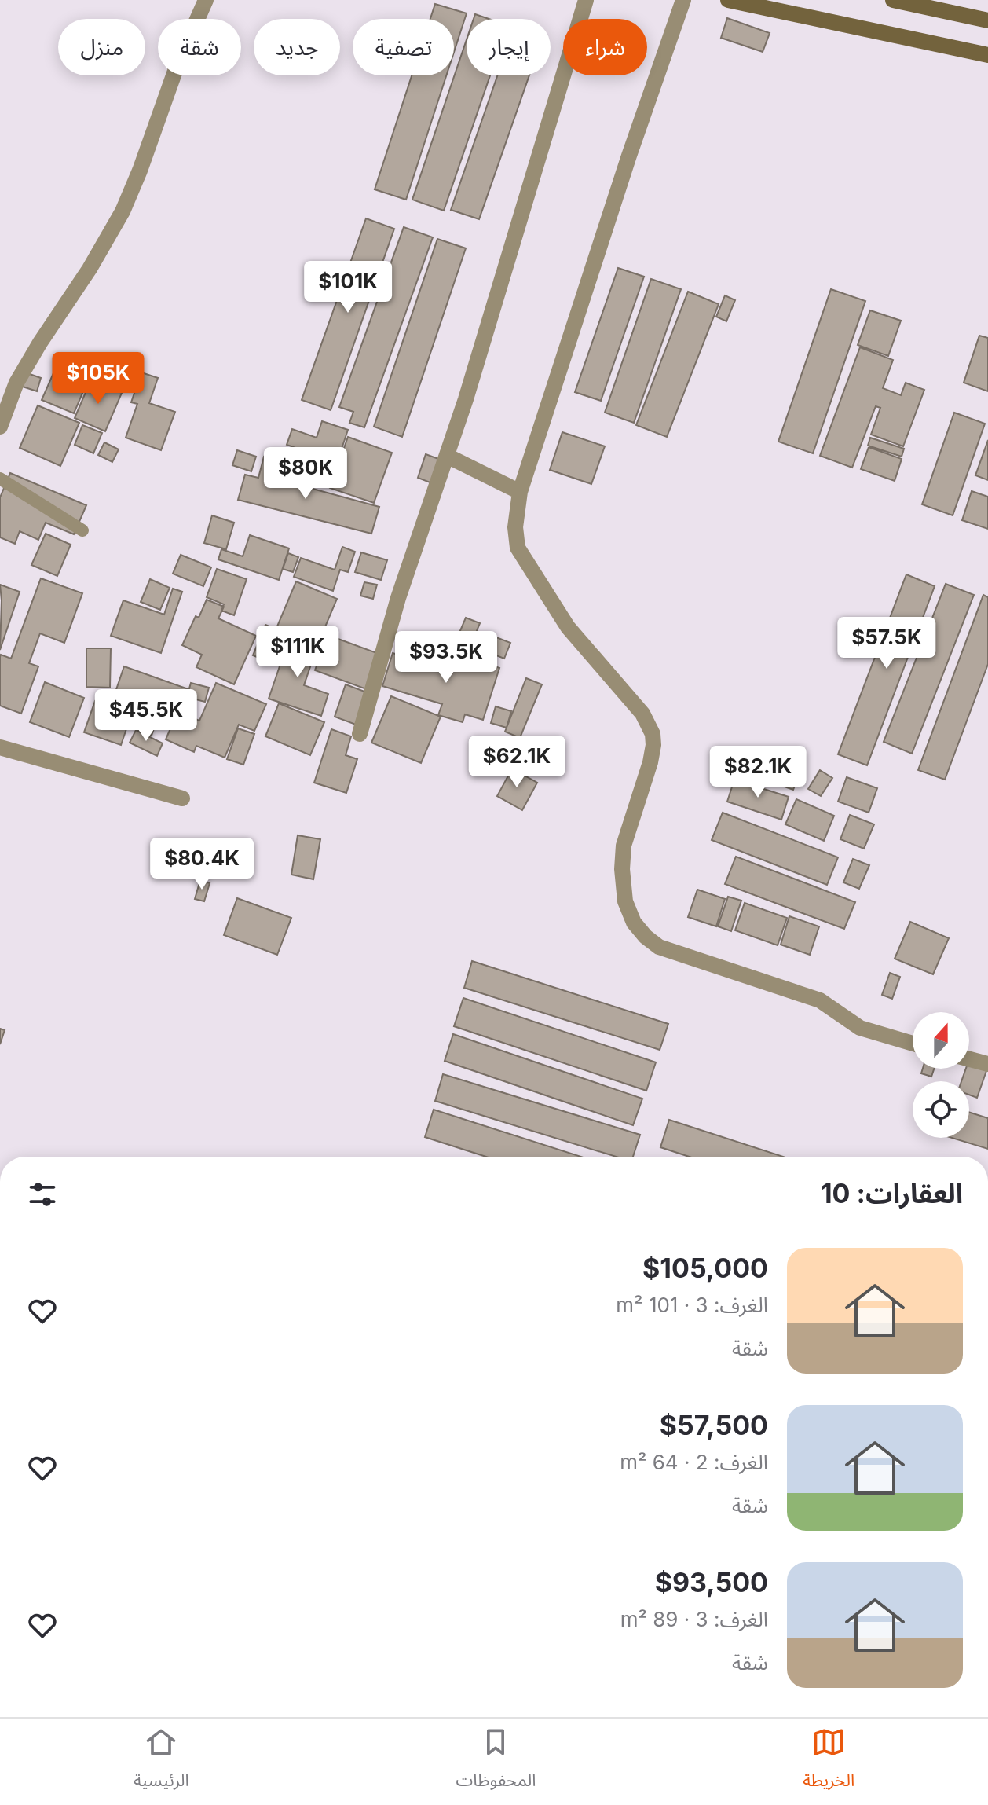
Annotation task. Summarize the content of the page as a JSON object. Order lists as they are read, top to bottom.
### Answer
{
  "north": "top",
  "page": {
    "chip": [
      "شراء",
      "إيجار",
      "تصفية",
      "جديد",
      "شقة",
      "منزل"
    ],
    "price": [
      "$101K",
      "$105K",
      "$80K",
      "$57.5K",
      "$111K",
      "$93.5K",
      "$45.5K",
      "$62.1K",
      "$82.1K",
      "$80.4K"
    ],
    "heading": "العقارات: 10",
    "list": [
      {
        "name": "$105,000",
        "note": "الغرف: 3 · 101 m² · شقة"
      },
      {
        "name": "$57,500",
        "note": "الغرف: 2 · 64 m² · شقة"
      },
      {
        "name": "$93,500",
        "note": "الغرف: 3 · 89 m² · شقة"
      }
    ],
    "tabs": ["الخريطة", "المحفوظات", "الرئيسية"]
  }
}
